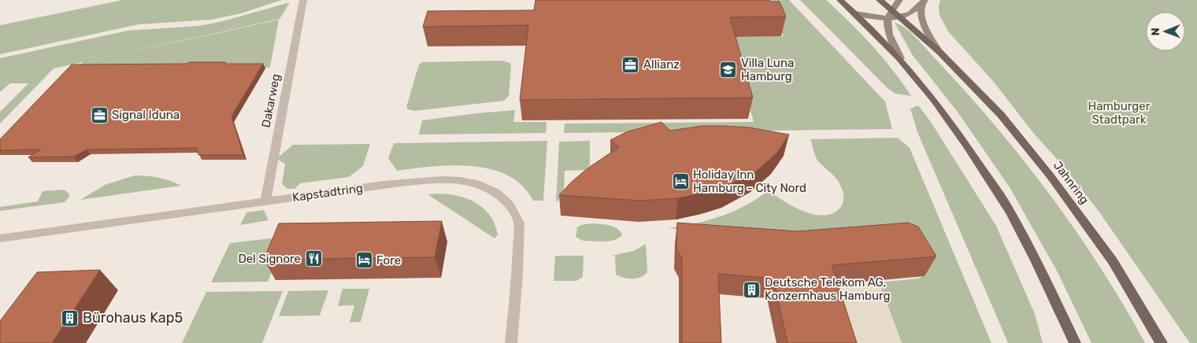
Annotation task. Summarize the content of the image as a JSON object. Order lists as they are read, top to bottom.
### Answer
{
  "streets": {
    "main road": ["Jahnring"],
    "street": ["Dakarweg", "Kapstadtring"]
  },
  "crossings": [
    ["Dakarweg", "Kapstadtring"]
  ],
  "parks": ["Hamburger Stadtpark"],
  "places": {
    "office": ["Allianz", "Signal Iduna"],
    "school or university": ["Villa Luna Hamburg"],
    "hotel": ["Holiday Inn Hamburg - City Nord", "Fore"],
    "restaurant": ["Del Signore"],
    "building": ["Deutsche Telekom AG, Konzernhaus Hamburg", "Bürohaus Kap5"]
  },
  "north": "left"
}
